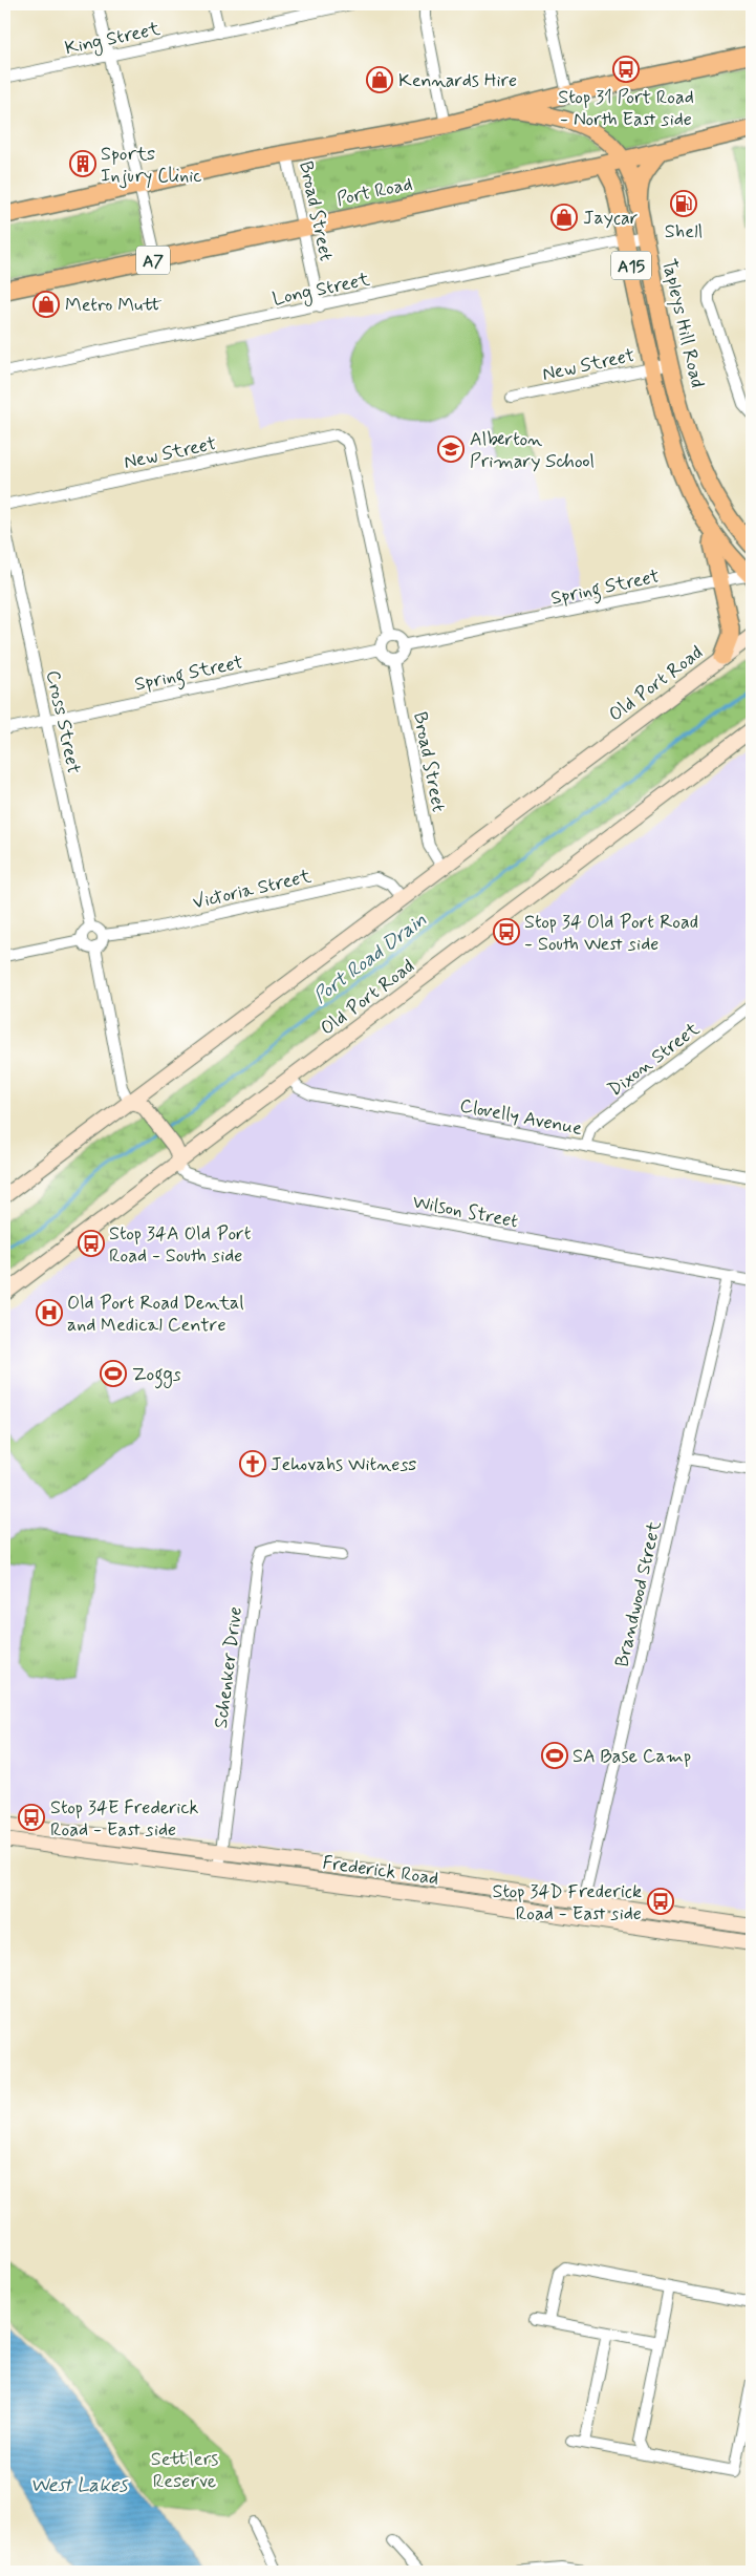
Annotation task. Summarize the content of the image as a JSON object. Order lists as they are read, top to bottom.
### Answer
{
  "streets": {
    "highway": ["Port Road", "A7"],
    "main road": [
      "A15",
      "Tapleys Hill Road",
      "Old Port Road",
      "Frederick Road"
    ],
    "street": [
      "King Street",
      "Broad Street",
      "Long Street",
      "New Street",
      "Spring Street",
      "Cross Street",
      "Victoria Street",
      "Dixon Street",
      "Clovelly Avenue",
      "Wilson Street",
      "Brandwood Street",
      "Schenker Drive"
    ]
  },
  "crossings": [
    ["Port Road", "Broad Street"],
    ["Port Road", "Tapleys Hill Road"],
    ["Broad Street", "Long Street"],
    ["Broad Street", "New Street"],
    ["Broad Street", "Spring Street"],
    ["Broad Street", "Old Port Road"],
    ["Long Street", "Tapleys Hill Road"],
    ["Tapleys Hill Road", "New Street"],
    ["Tapleys Hill Road", "Spring Street"],
    ["New Street", "Spring Street"],
    ["Spring Street", "Cross Street"],
    ["Old Port Road", "Victoria Street"],
    ["Old Port Road", "Clovelly Avenue"],
    ["Old Port Road", "Wilson Street"],
    ["Cross Street", "Victoria Street"],
    ["Dixon Street", "Clovelly Avenue"],
    ["Wilson Street", "Brandwood Street"],
    ["Brandwood Street", "Frederick Road"],
    ["Schenker Drive", "Frederick Road"]
  ],
  "water": ["Port Road Drain", "West Lakes"],
  "parks": ["Settlers Reserve"],
  "places": {
    "bus stop": [
      "Stop 31 Port Road - North East side",
      "Stop 34 Old Port Road - South West side",
      "Stop 34A Old Port Road - South side",
      "Stop 34E Frederick Road - East side",
      "Stop 34D Frederick Road - East side"
    ],
    "shop": ["Kennards Hire", "Jaycar", "Metro Mutt"],
    "building": ["Sports Injury Clinic"],
    "fuel station": ["Shell"],
    "school or university": ["Alberton Primary School"],
    "hospital": ["Old Port Road Dental and Medical Centre"],
    "sports": ["Zoggs", "SA Base Camp"],
    "church": ["Jehovahs Witness"]
  }
}
